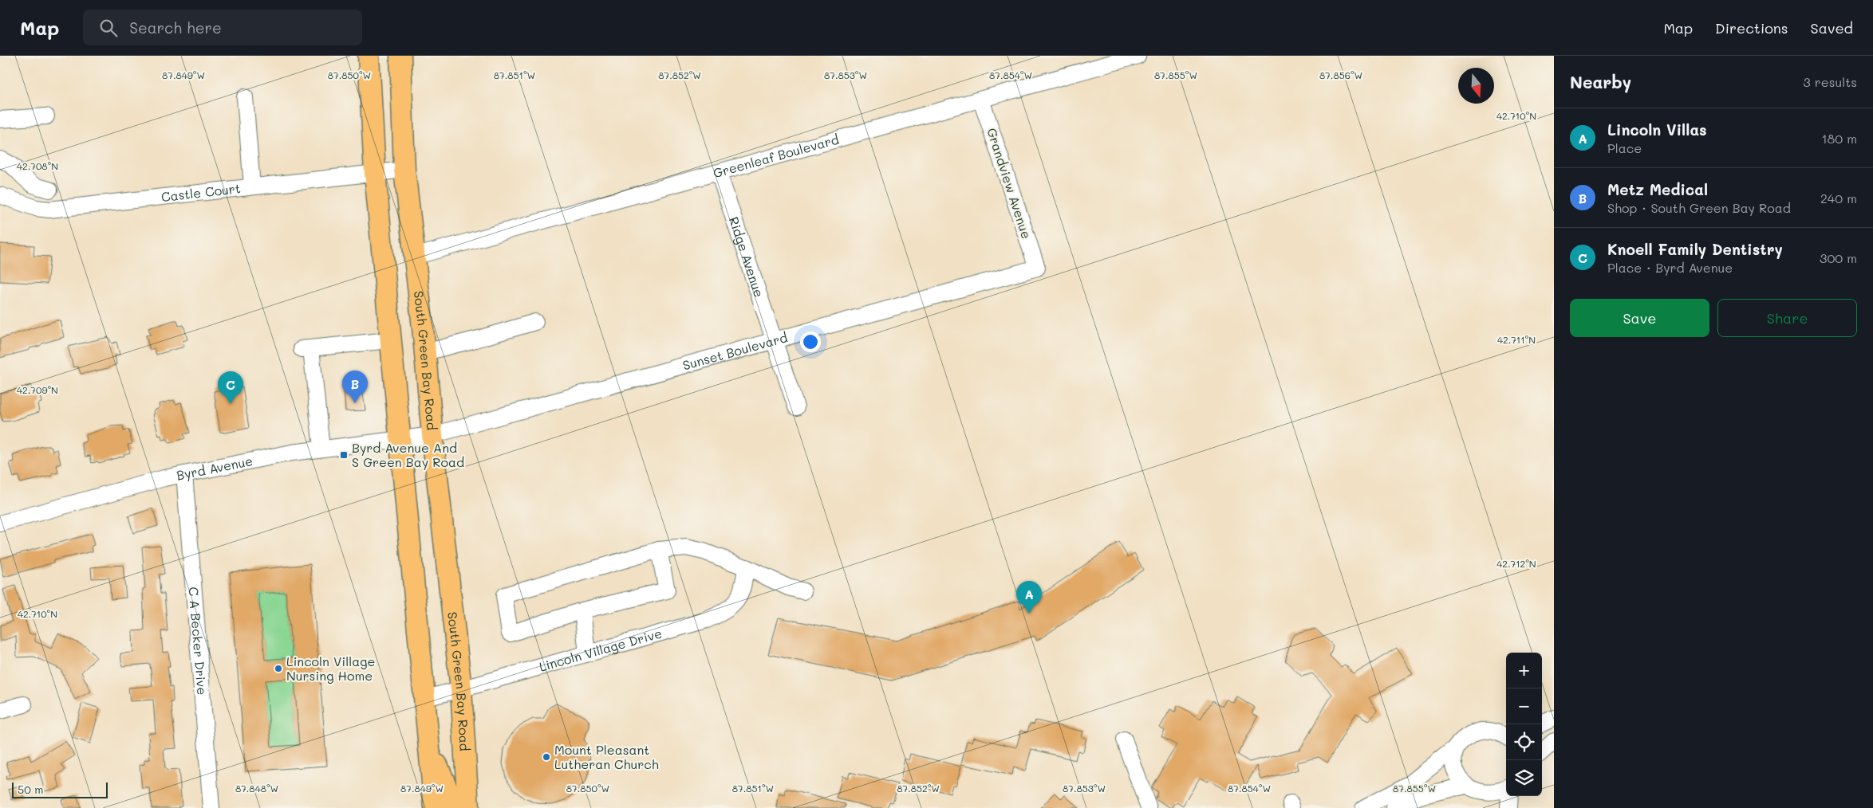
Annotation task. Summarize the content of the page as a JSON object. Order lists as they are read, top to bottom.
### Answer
{
  "streets": {
    "main road": ["South Green Bay Road"],
    "street": [
      "Greenleaf Boulevard",
      "Grandview Avenue",
      "Castle Court",
      "Ridge Avenue",
      "Sunset Boulevard",
      "Byrd Avenue",
      "C A Becker Drive",
      "Lincoln Village Drive"
    ]
  },
  "crossings": [
    ["Greenleaf Boulevard", "Grandview Avenue"],
    ["Greenleaf Boulevard", "Ridge Avenue"],
    ["Greenleaf Boulevard", "South Green Bay Road"],
    ["Grandview Avenue", "Sunset Boulevard"],
    ["Castle Court", "South Green Bay Road"],
    ["Ridge Avenue", "Sunset Boulevard"],
    ["Sunset Boulevard", "South Green Bay Road"],
    ["Sunset Boulevard", "Byrd Avenue"],
    ["South Green Bay Road", "Byrd Avenue"],
    ["South Green Bay Road", "Lincoln Village Drive"],
    ["Byrd Avenue", "C A Becker Drive"]
  ],
  "places": {
    "transit": ["Byrd Avenue And S Green Bay Road"],
    "other": ["Lincoln Village Nursing Home", "Mount Pleasant Lutheran Church"]
  },
  "scale_bar": "50 m",
  "north": "bottom",
  "page": {
    "header": "Map",
    "search": "Search here",
    "nav": ["Map", "Directions", "Saved"],
    "heading": ["Nearby", "3 results"],
    "list": [
      {
        "mark": "A",
        "name": "Lincoln Villas",
        "note": "Place",
        "value": "180 m"
      },
      {
        "mark": "B",
        "name": "Metz Medical",
        "note": "Shop · South Green Bay Road",
        "value": "240 m"
      },
      {
        "mark": "C",
        "name": "Knoell Family Dentistry",
        "note": "Place · Byrd Avenue",
        "value": "300 m"
      }
    ],
    "buttons": ["Save", "Share"],
    "pins": ["B", "C", "A"],
    "map_buttons": ["+", "−"],
    "scale": "50 m"
  },
  "coordinates": [
    "87.849°W",
    "87.850°W",
    "87.851°W",
    "87.852°W",
    "87.853°W",
    "87.854°W",
    "87.855°W",
    "87.856°W",
    "42.710°N",
    "42.708°N",
    "42.711°N",
    "42.709°N",
    "42.712°N",
    "87.848°W"
  ]
}
